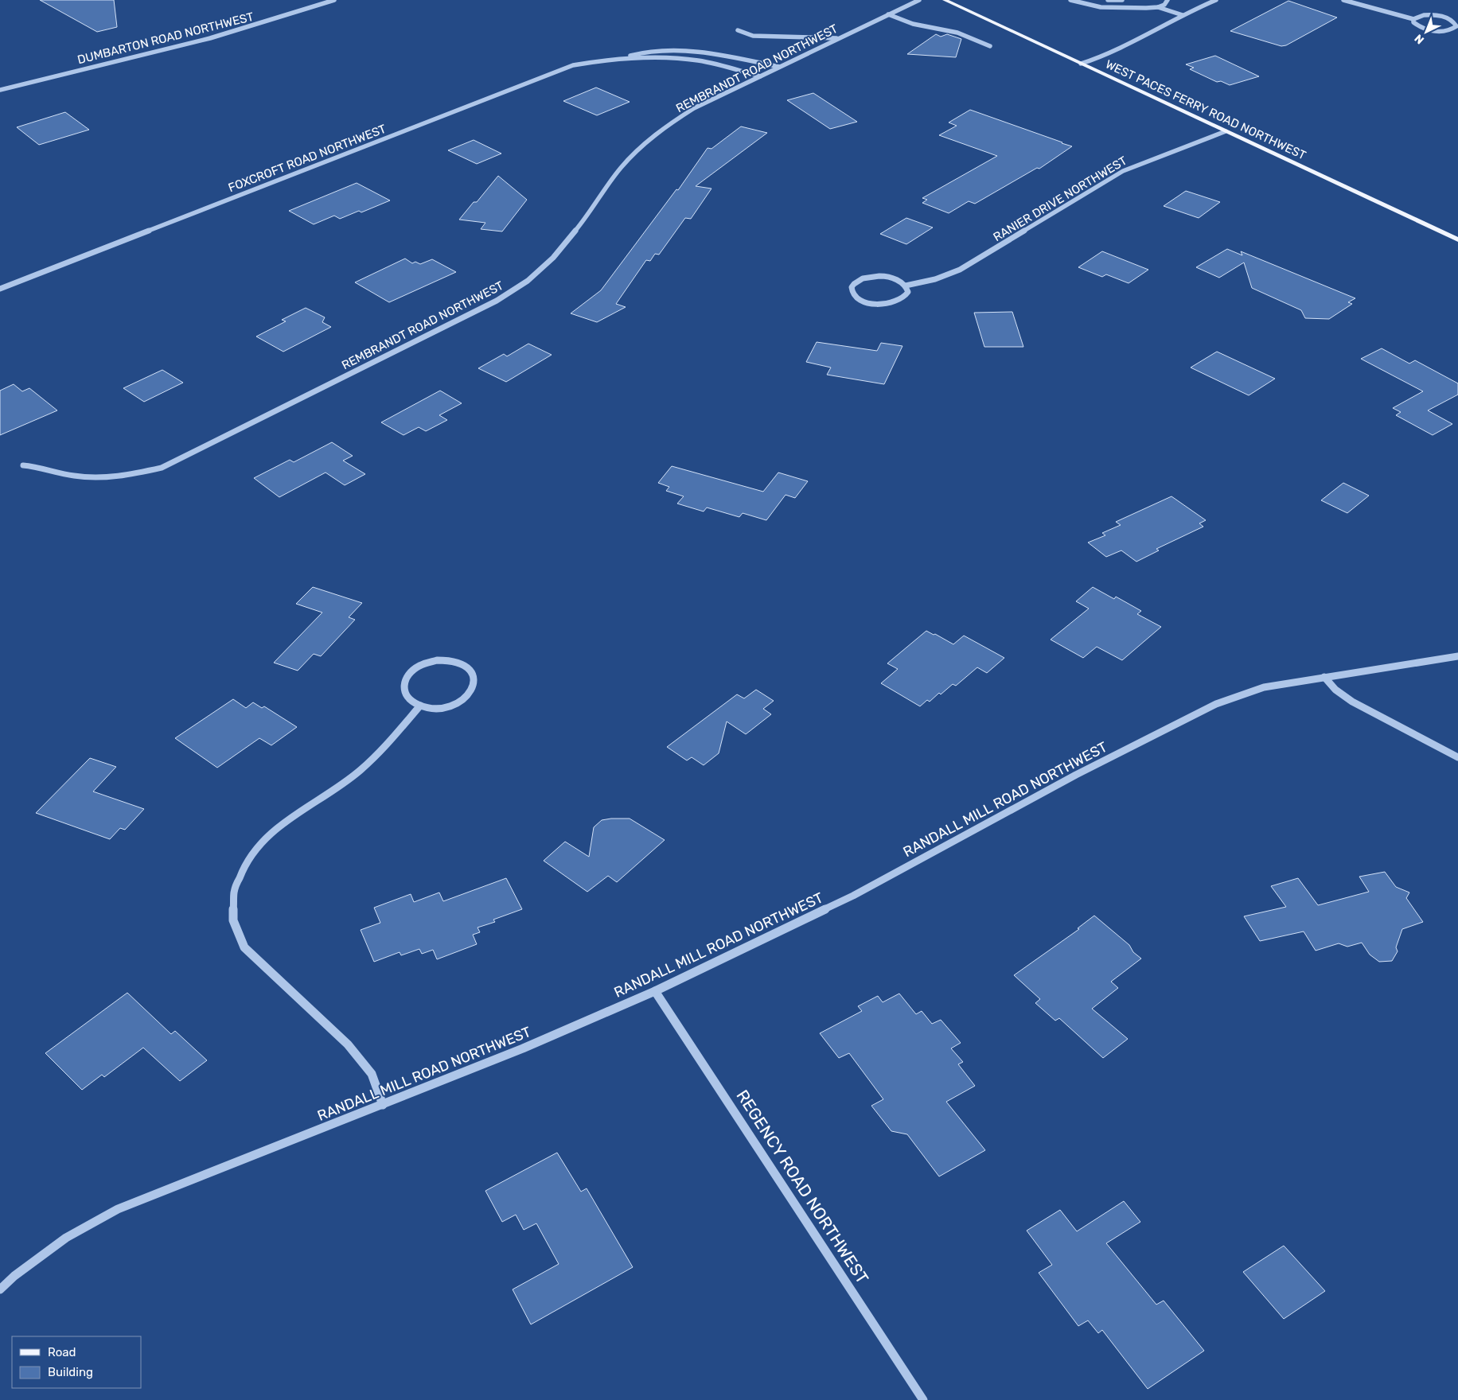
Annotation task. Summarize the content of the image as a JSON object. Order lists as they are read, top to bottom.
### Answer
{
  "streets": {
    "main road": ["WEST PACES FERRY ROAD NORTHWEST"],
    "street": [
      "DUMBARTON ROAD NORTHWEST",
      "REMBRANDT ROAD NORTHWEST",
      "FOXCROFT ROAD NORTHWEST",
      "RANIER DRIVE NORTHWEST",
      "RANDALL MILL ROAD NORTHWEST",
      "REGENCY ROAD NORTHWEST"
    ]
  },
  "crossings": [
    ["REMBRANDT ROAD NORTHWEST", "FOXCROFT ROAD NORTHWEST"],
    ["WEST PACES FERRY ROAD NORTHWEST", "RANIER DRIVE NORTHWEST"],
    ["RANDALL MILL ROAD NORTHWEST", "REGENCY ROAD NORTHWEST"]
  ],
  "legend": ["Road", "Building"],
  "north": "bottom left"
}
